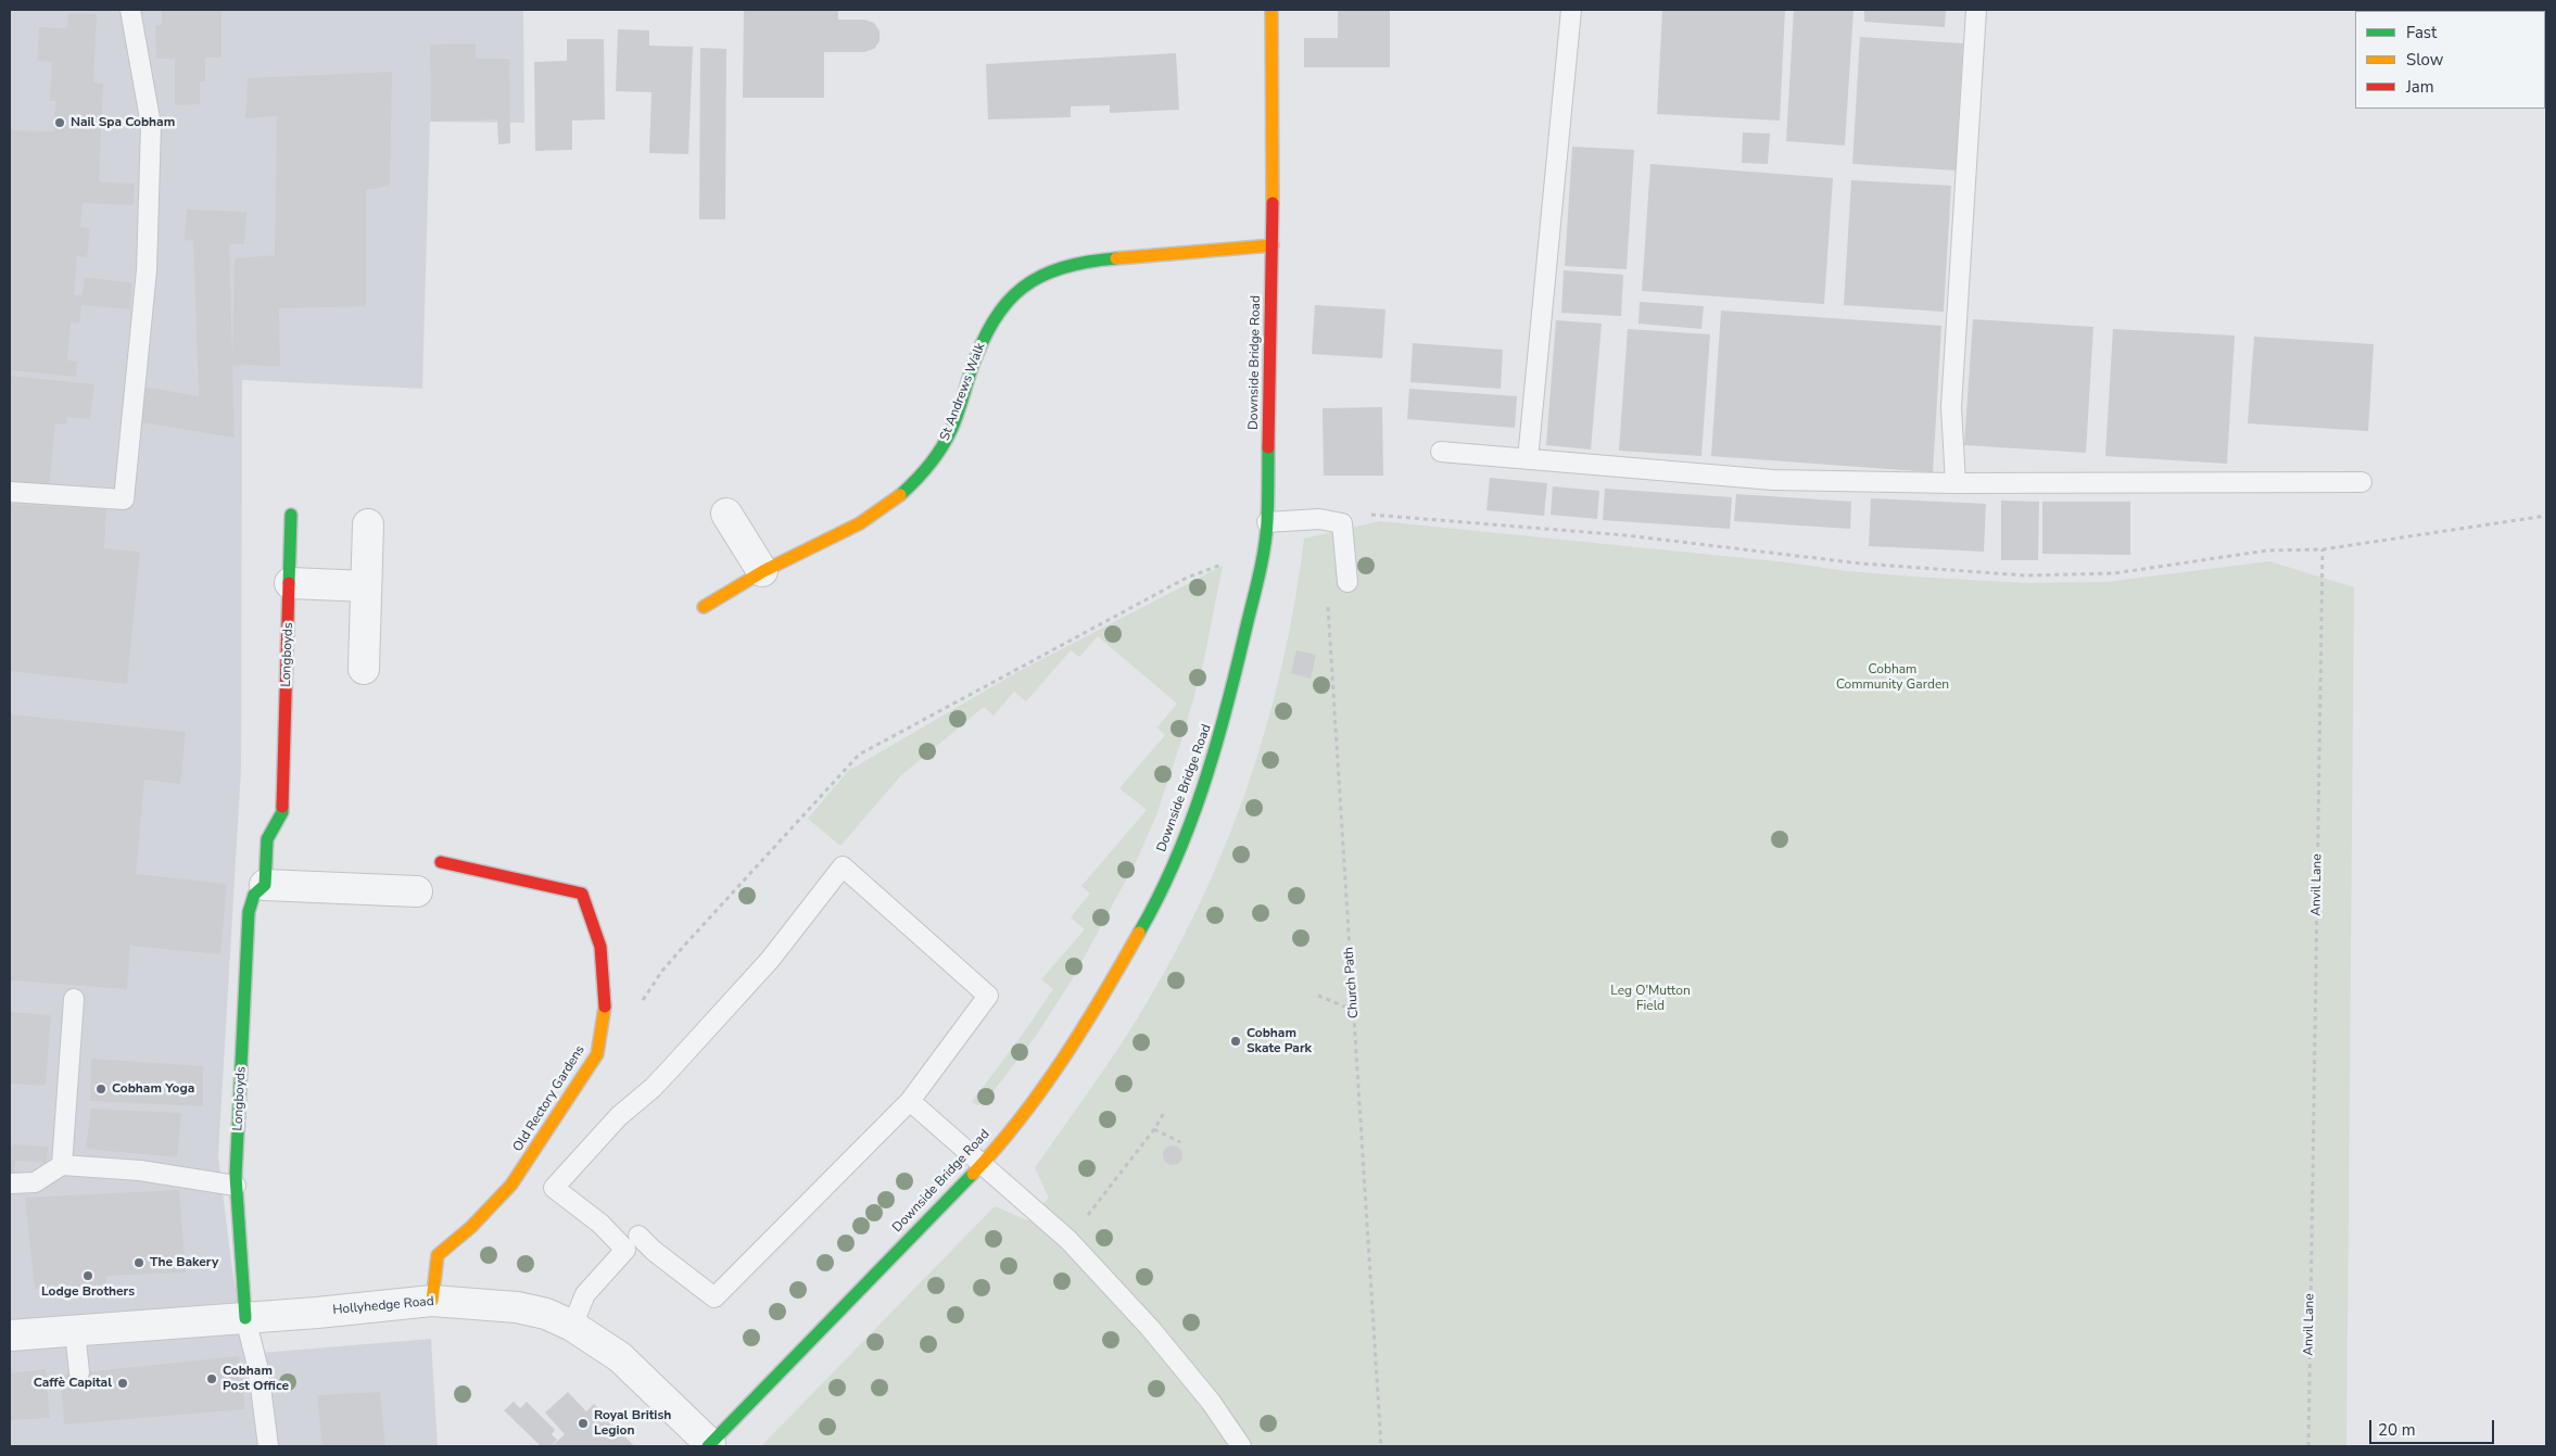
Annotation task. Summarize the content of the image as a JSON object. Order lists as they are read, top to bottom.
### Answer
{
  "streets": {
    "street": [
      "Downside Bridge Road",
      "St Andrews Walk",
      "Longboyds",
      "Old Rectory Gardens",
      "Hollyhedge Road"
    ],
    "path": ["Anvil Lane", "Church Path"]
  },
  "crossings": [
    ["Downside Bridge Road", "St Andrews Walk"],
    ["Downside Bridge Road", "Hollyhedge Road"],
    ["Longboyds", "Hollyhedge Road"],
    ["Old Rectory Gardens", "Hollyhedge Road"]
  ],
  "parks": ["Cobham Community Garden", "Leg O'Mutton Field"],
  "places": [
    "Nail Spa Cobham",
    "Cobham Skate Park",
    "Cobham Yoga",
    "The Bakery",
    "Lodge Brothers",
    "Cobham Post Office",
    "Caffè Capital",
    "Royal British Legion"
  ],
  "legend": ["Fast", "Slow", "Jam"],
  "scale_bar": "20 m"
}
